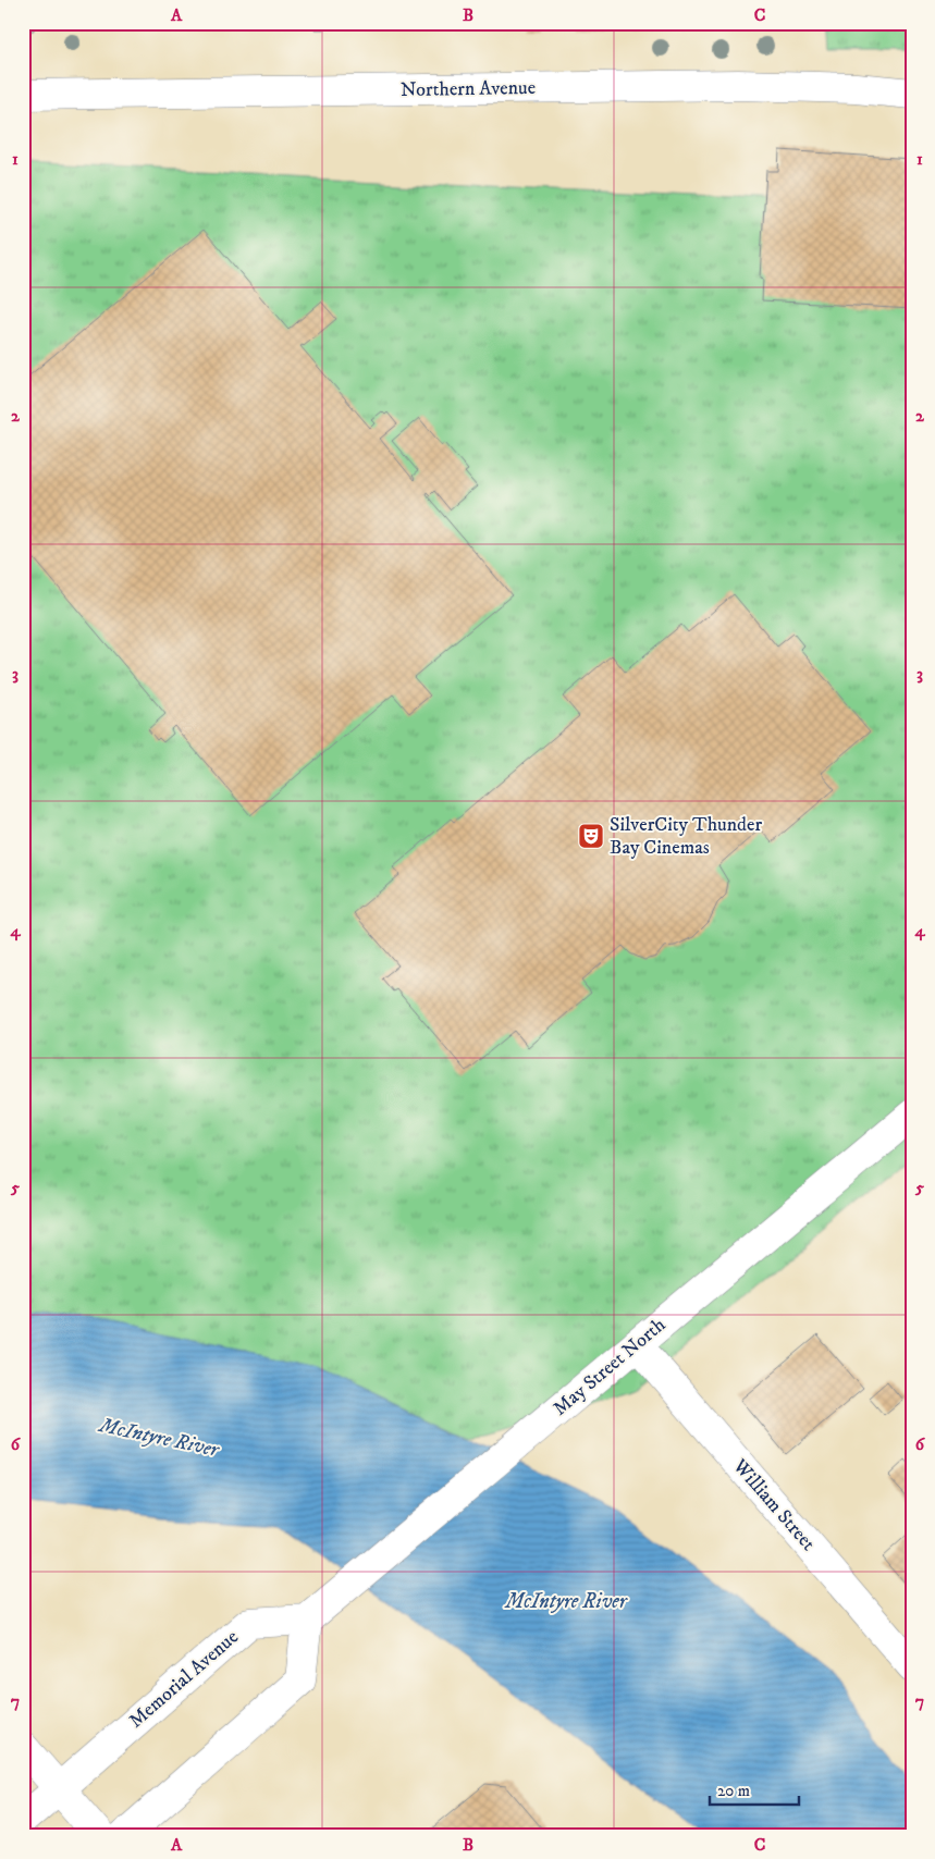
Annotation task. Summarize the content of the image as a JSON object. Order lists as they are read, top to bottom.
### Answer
{
  "streets": {
    "main road": [
      "Northern Avenue",
      "May Street North",
      "William Street",
      "Memorial Avenue"
    ]
  },
  "crossings": [
    ["May Street North", "William Street"],
    ["May Street North", "Memorial Avenue"]
  ],
  "water": ["McIntyre River"],
  "places": {
    "theatre": ["SilverCity Thunder Bay Cinemas"]
  },
  "scale_bar": "20 m",
  "grid": {
    "columns": ["A", "B", "C"],
    "rows": [
      "1",
      "2",
      "3",
      "4",
      "5",
      "6",
      "7"
    ]
  }
}
